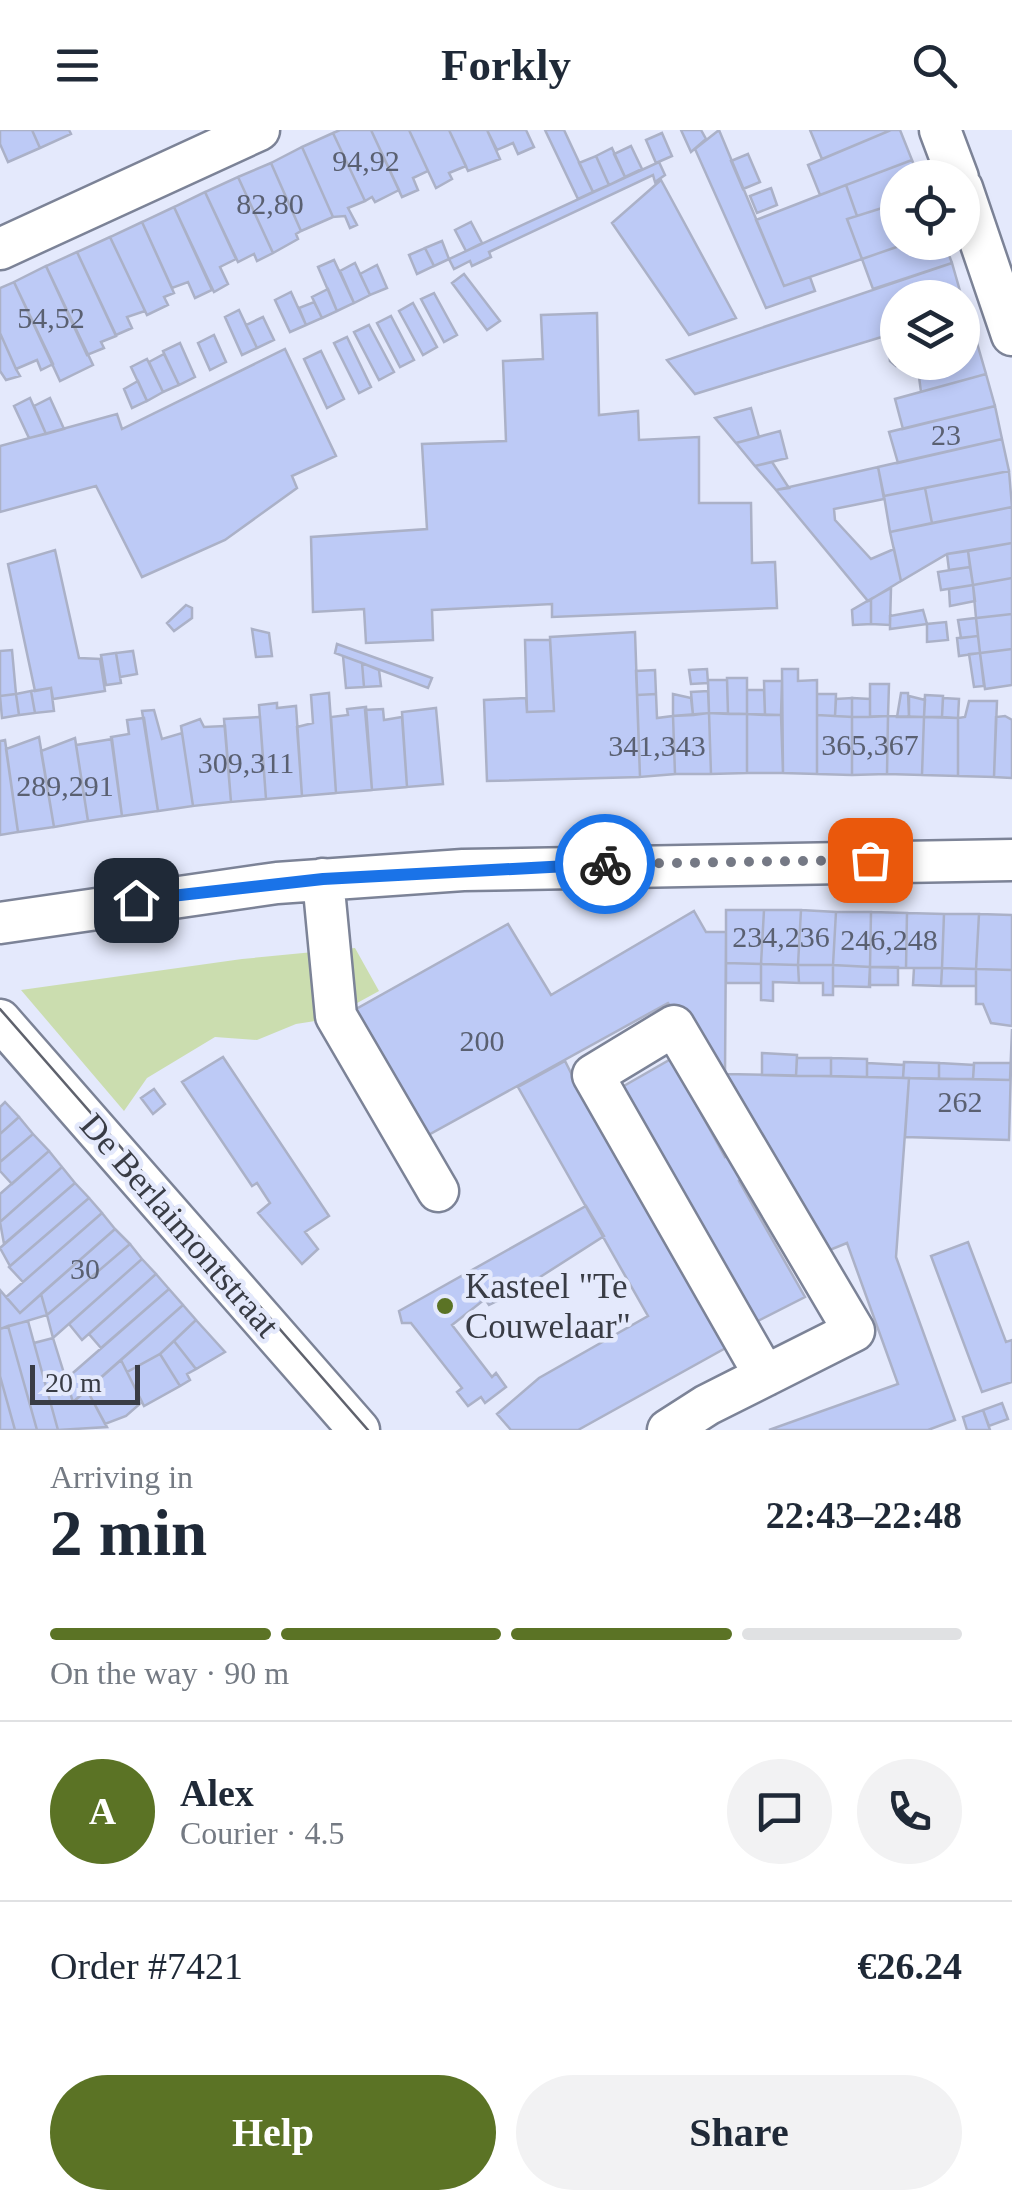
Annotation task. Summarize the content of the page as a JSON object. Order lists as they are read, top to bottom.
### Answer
{
  "streets": {
    "street": ["De Berlaimontstraat"]
  },
  "places": ["Kasteel \"Te Couwelaar\""],
  "house_numbers": [
    "94,92",
    "82,80",
    "54,52",
    "23",
    "365,367",
    "341,343",
    "309,311",
    "289,291",
    "234,236",
    "246,248",
    "200",
    "262",
    "30"
  ],
  "scale_bar": "20 m",
  "page": {
    "header": "Forkly",
    "scale": "20 m",
    "heading": ["2 min", "Arriving in", "22:43–22:48"],
    "panel": [
      "Alex",
      "Courier · 4.5",
      "Order #7421",
      "€26.24"
    ],
    "bar": "On the way · 90 m",
    "round": "A",
    "buttons": ["Help", "Share"]
  }
}
